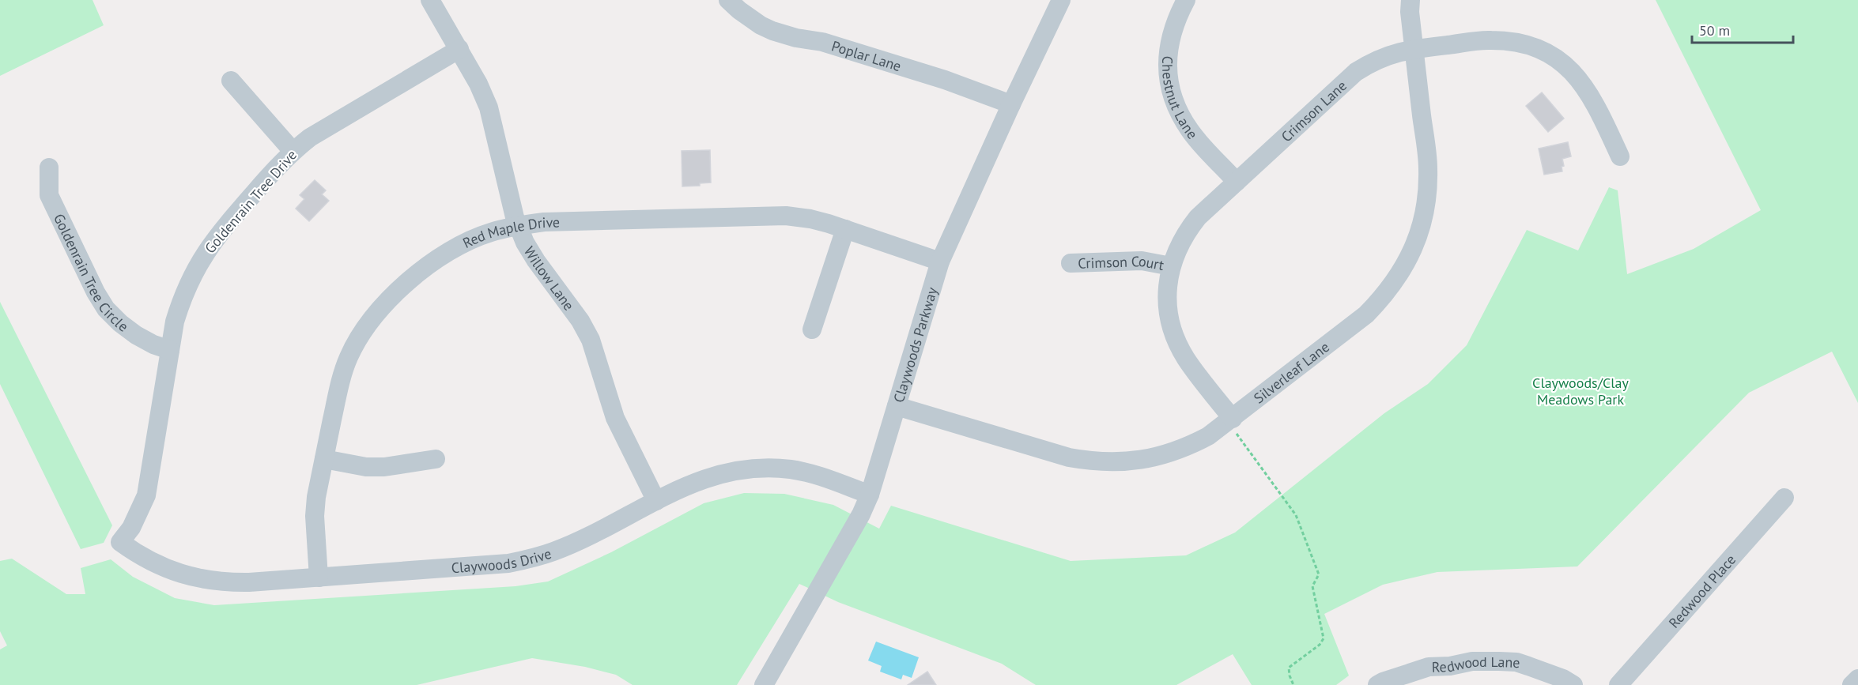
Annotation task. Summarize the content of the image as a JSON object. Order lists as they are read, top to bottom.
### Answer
{
  "streets": {
    "street": [
      "Poplar Lane",
      "Chestnut Lane",
      "Crimson Lane",
      "Goldenrain Tree Drive",
      "Red Maple Drive",
      "Crimson Court",
      "Goldenrain Tree Circle",
      "Willow Lane",
      "Claywoods Parkway",
      "Silverleaf Lane",
      "Claywoods Drive",
      "Redwood Place",
      "Redwood Lane"
    ]
  },
  "crossings": [
    ["Poplar Lane", "Claywoods Parkway"],
    ["Chestnut Lane", "Crimson Lane"],
    ["Crimson Lane", "Crimson Court"],
    ["Crimson Lane", "Silverleaf Lane"],
    ["Goldenrain Tree Drive", "Goldenrain Tree Circle"],
    ["Goldenrain Tree Drive", "Willow Lane"],
    ["Goldenrain Tree Drive", "Claywoods Drive"],
    ["Red Maple Drive", "Willow Lane"],
    ["Red Maple Drive", "Claywoods Parkway"],
    ["Red Maple Drive", "Claywoods Drive"],
    ["Willow Lane", "Claywoods Drive"],
    ["Claywoods Parkway", "Silverleaf Lane"],
    ["Claywoods Parkway", "Claywoods Drive"]
  ],
  "parks": ["Claywoods/Clay Meadows Park"],
  "scale_bar": "50 m"
}
